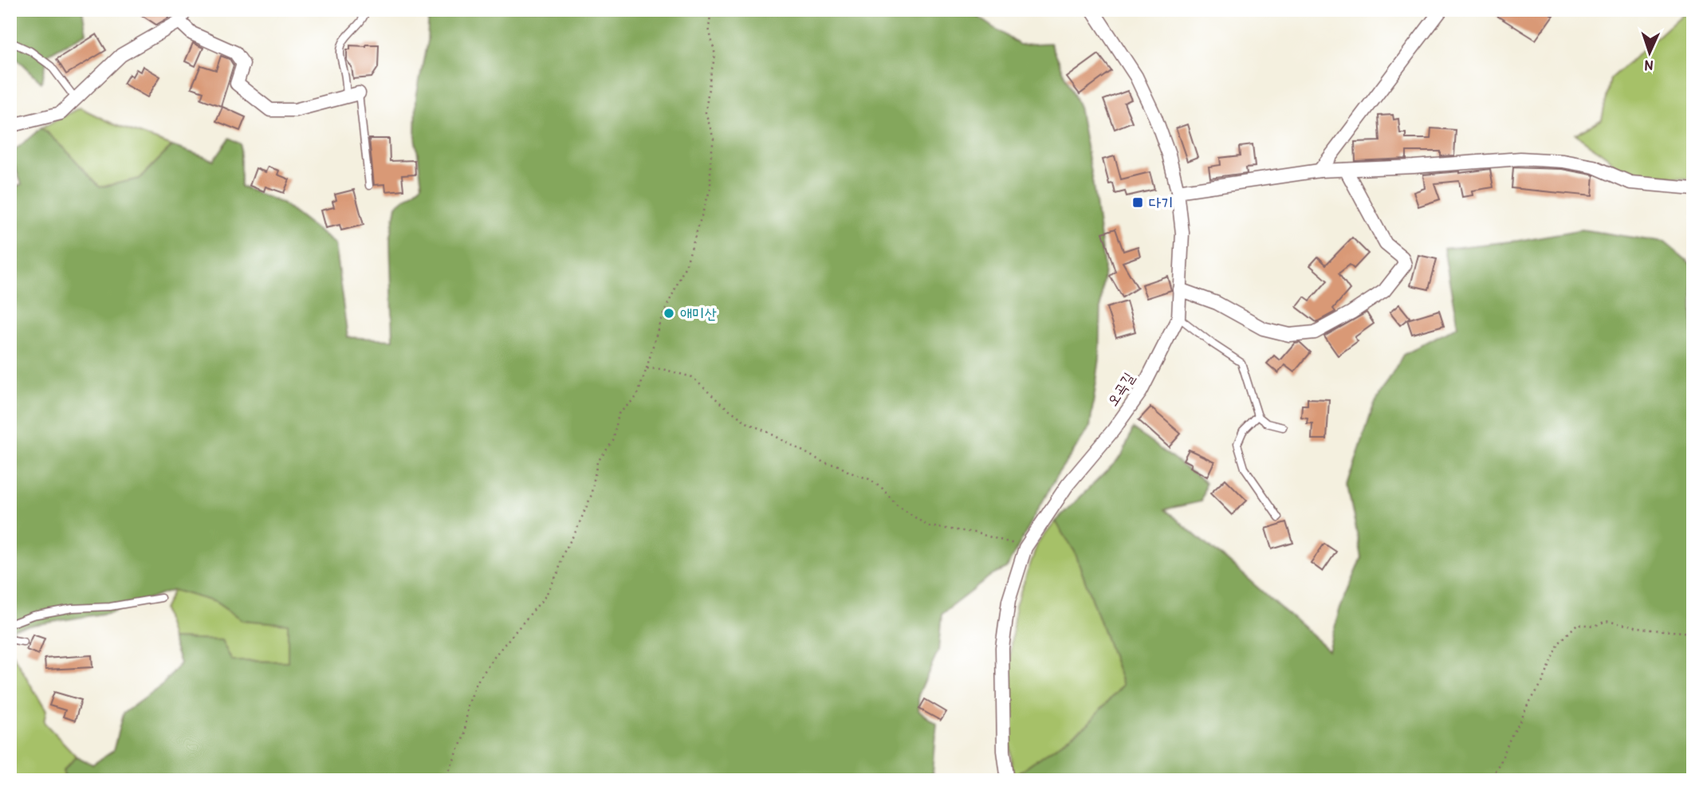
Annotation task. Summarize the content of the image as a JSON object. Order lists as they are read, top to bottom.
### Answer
{
  "streets": {
    "street": ["오곡길"]
  },
  "places": {
    "transit": ["다기"],
    "other": ["애미산"]
  },
  "north": "bottom"
}
